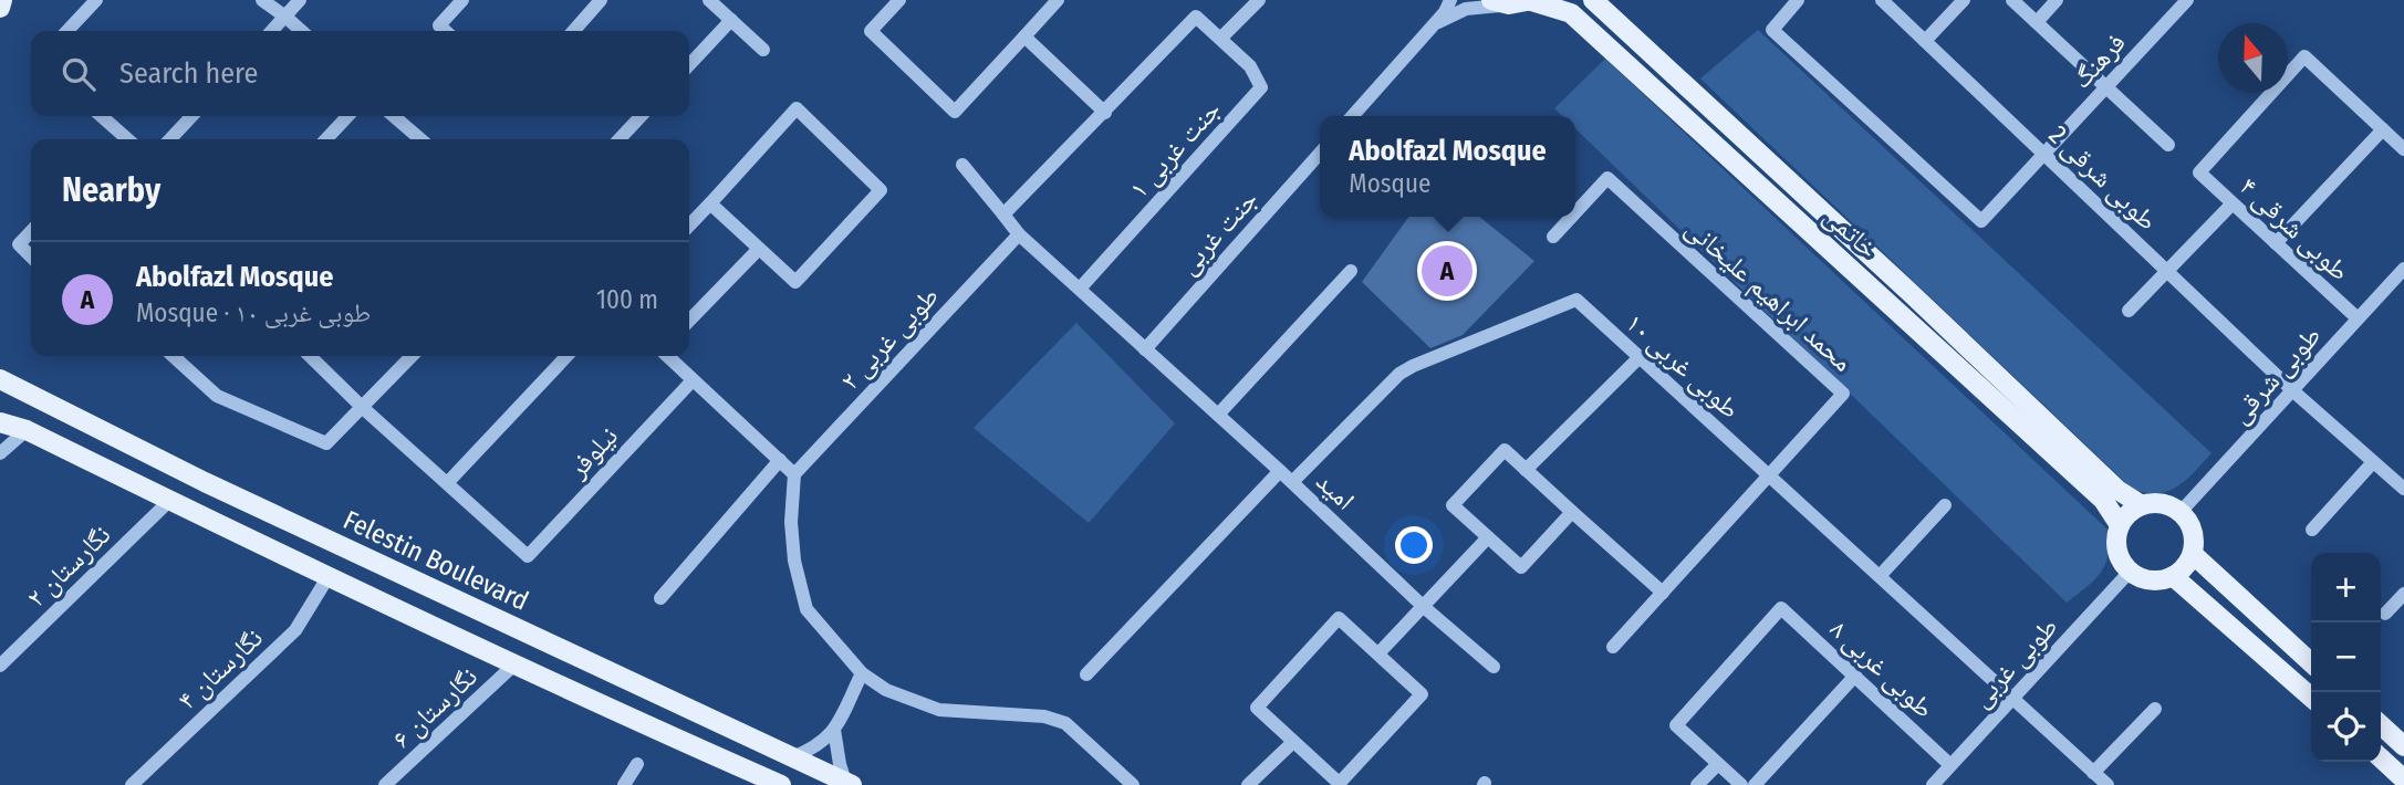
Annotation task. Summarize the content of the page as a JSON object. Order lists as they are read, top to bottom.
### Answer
{
  "streets": {
    "main road": ["خاتمی", "Felestin Boulevard"],
    "street": [
      "فرهنگ",
      "جنت غربی ۱",
      "طوبی شرقی 2",
      "طوبی شرقی ۴",
      "جنت غربی",
      "محمد ابراهیم علیخانی",
      "طوبی غربی ۲",
      "طوبی غربی ۱۰",
      "طوبی شرقی",
      "نیلوفر",
      "امید",
      "نگارستان ۲",
      "طوبی غربی",
      "نگارستان ۴",
      "طوبی غربی ۸",
      "نگارستان ۶"
    ]
  },
  "crossings": [
    ["فرهنگ", "طوبی شرقی 2"],
    ["جنت غربی ۱", "امید"],
    ["طوبی شرقی 2", "طوبی شرقی"],
    ["طوبی شرقی ۴", "طوبی شرقی"],
    ["جنت غربی", "امید"],
    ["خاتمی", "طوبی شرقی"],
    ["خاتمی", "طوبی غربی"],
    ["محمد ابراهیم علیخانی", "طوبی غربی ۱۰"],
    ["طوبی غربی ۲", "امید"],
    ["طوبی غربی ۱۰", "امید"],
    ["طوبی غربی ۱۰", "طوبی غربی"],
    ["طوبی شرقی", "طوبی غربی"],
    ["طوبی غربی", "طوبی غربی ۸"]
  ],
  "north": "top",
  "page": {
    "search": "Search here",
    "popup": ["Abolfazl Mosque", "Mosque"],
    "heading": "Nearby",
    "list": [
      {
        "mark": "A",
        "name": "Abolfazl Mosque",
        "note": "Mosque · طوبی غربی ۱۰",
        "value": "100 m"
      }
    ],
    "pins": "A",
    "map_buttons": ["+", "−"]
  }
}
